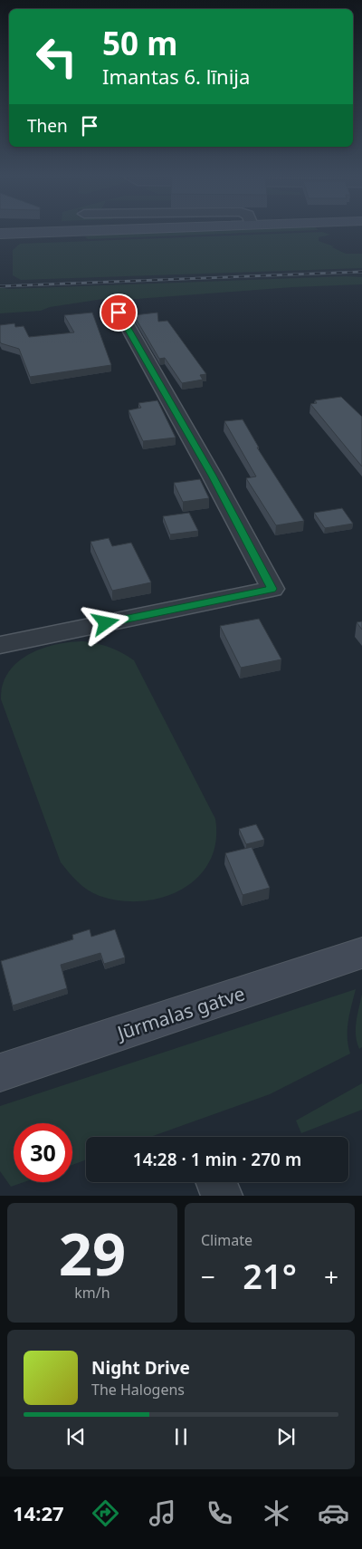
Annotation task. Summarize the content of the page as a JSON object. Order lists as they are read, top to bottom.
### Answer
{
  "streets": {
    "street": ["Jūrmalas gatve"]
  },
  "page": {
    "turn": ["50 m", "Imantas 6. līnija"],
    "then": "Then",
    "limit": "30",
    "trip": "14:28 · 1 min · 270 m",
    "tile": [
      ["29", "km/h"],
      "Climate"
    ],
    "heat": ["−", "21°", "+"],
    "song": ["Night Drive", "The Halogens"],
    "tabs": "14:27"
  }
}
